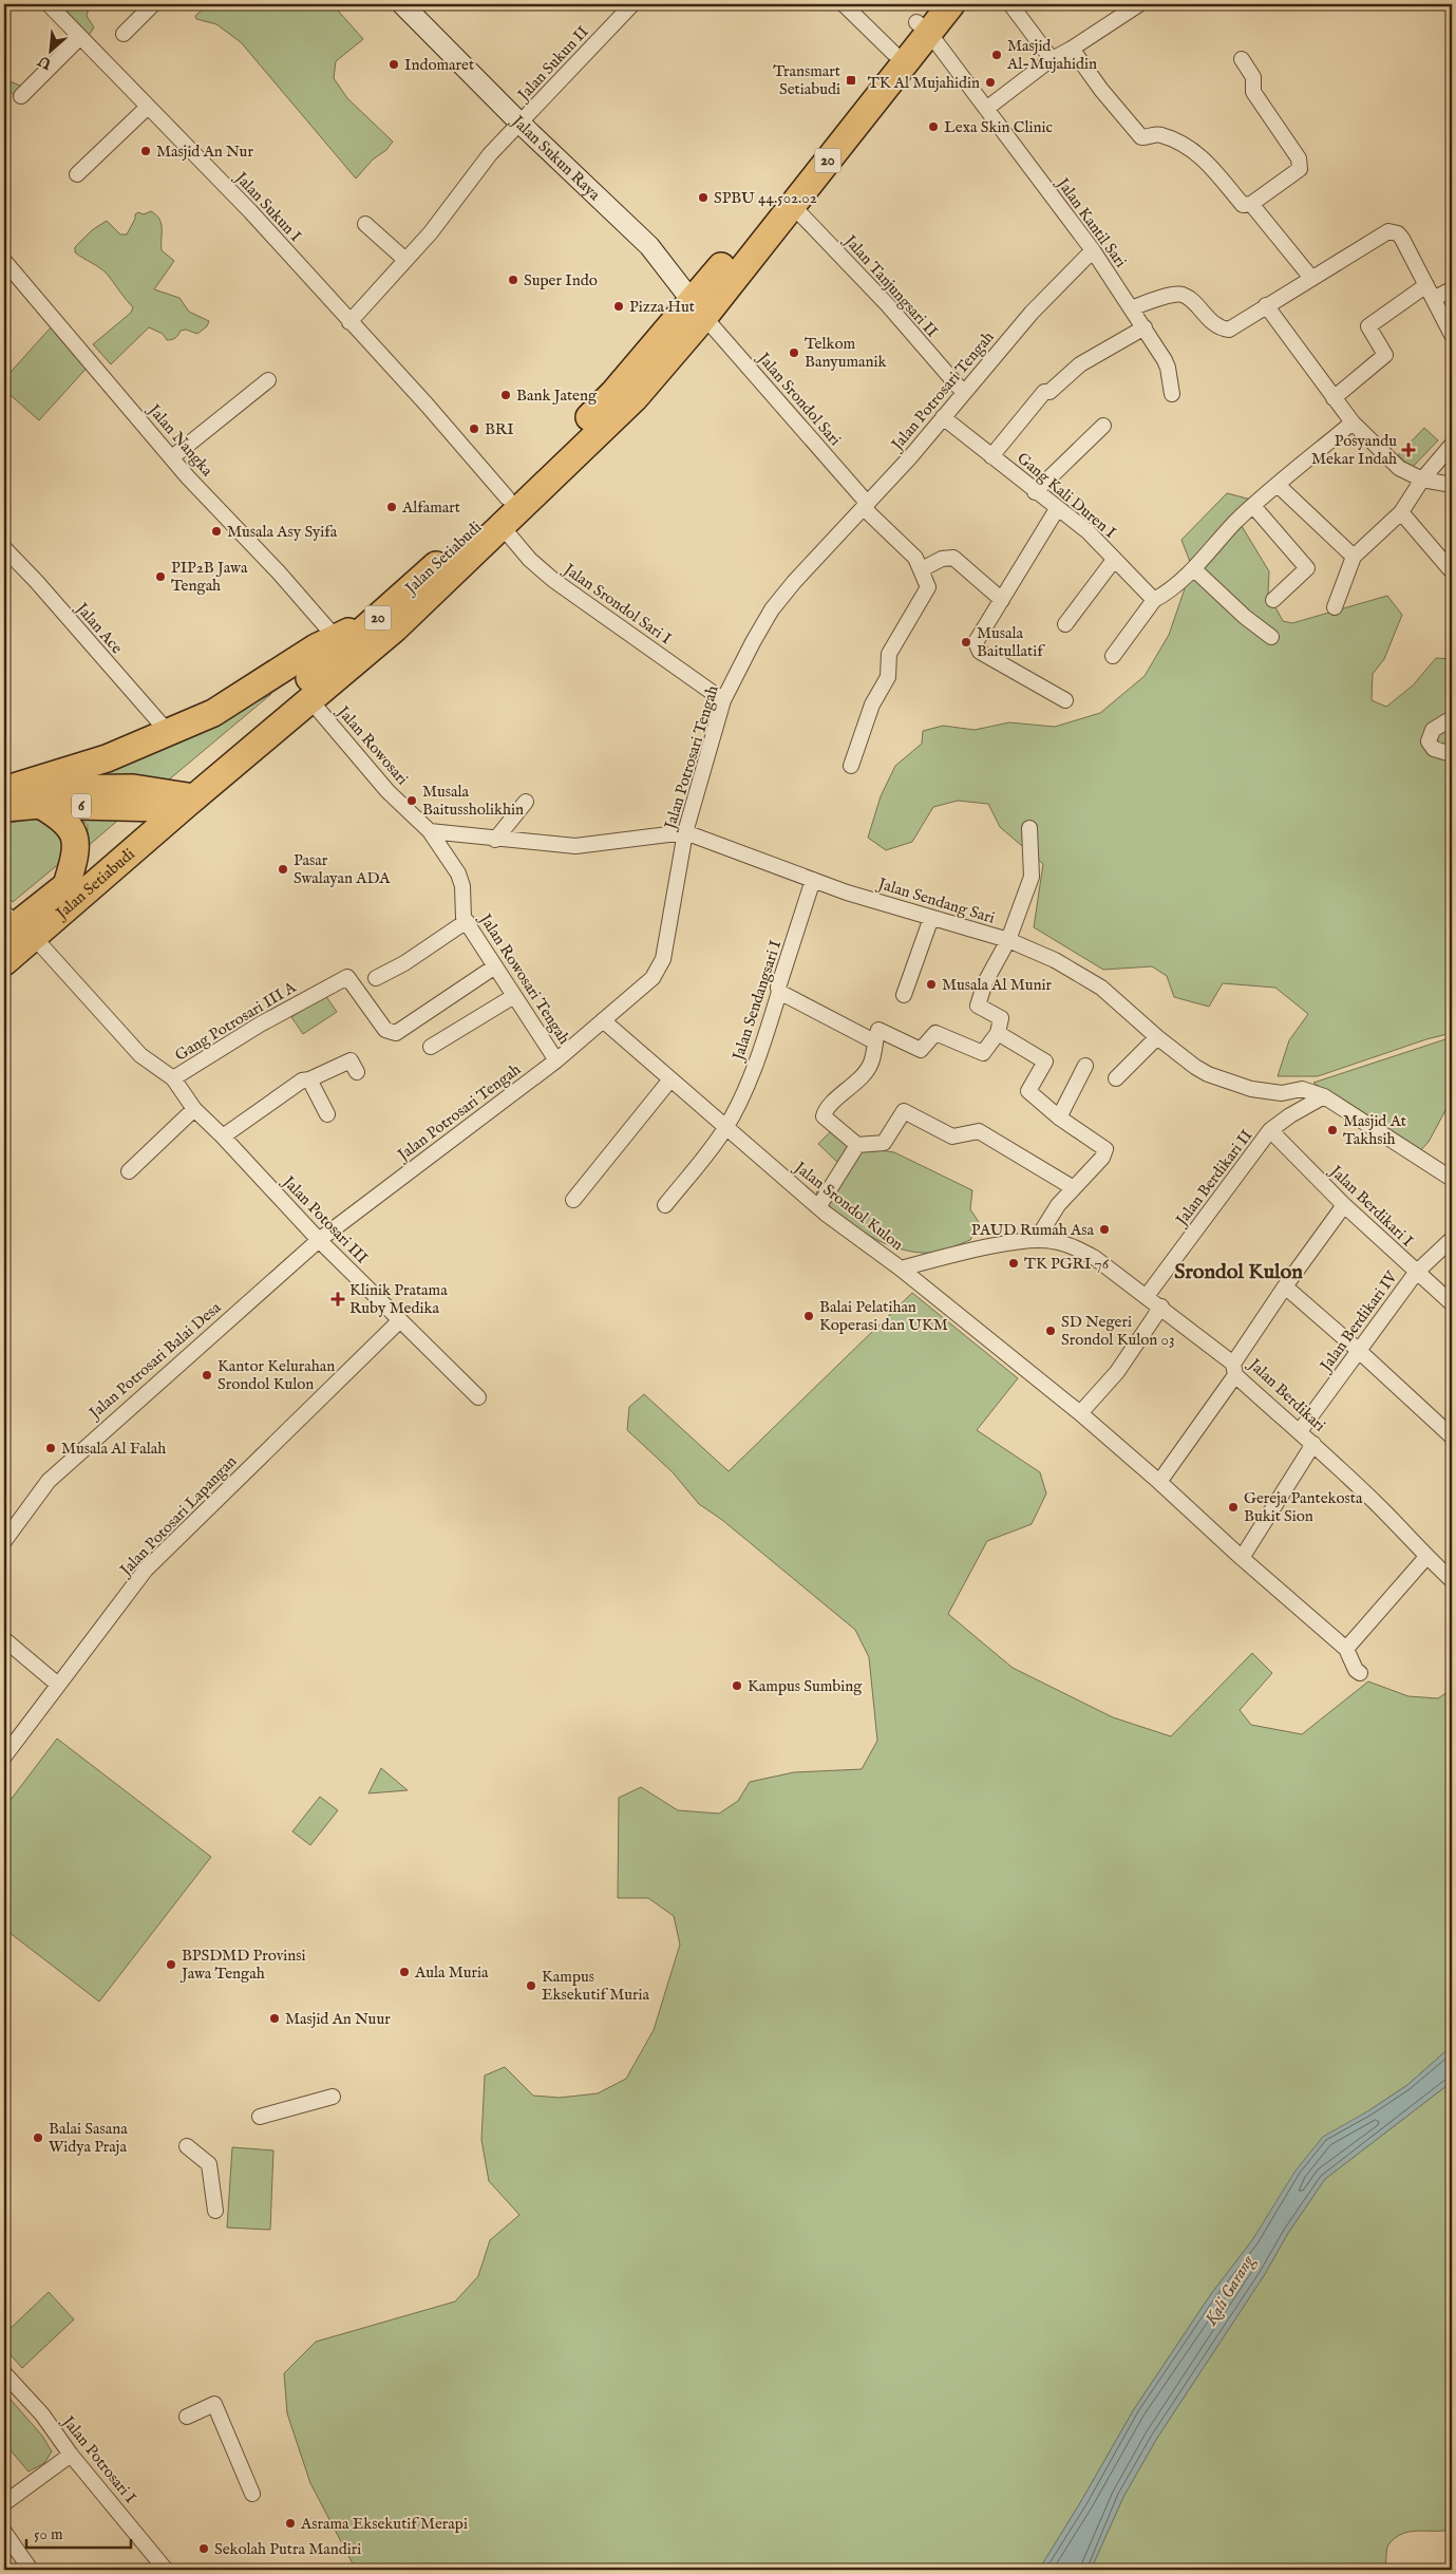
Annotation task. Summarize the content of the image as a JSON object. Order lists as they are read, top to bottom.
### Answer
{
  "streets": {
    "highway": ["20", "Jalan Setiabudi", "6"],
    "street": [
      "Jalan Sukun II",
      "Jalan Sukun Raya",
      "Jalan Sukun I",
      "Jalan Kantil Sari",
      "Jalan Tanjungsari II",
      "Jalan Potrosari Tengah",
      "Jalan Srondol Sari",
      "Jalan Nangka",
      "Gang Kali Duren I",
      "Jalan Srondol Sari I",
      "Jalan Ace",
      "Jalan Rowosari",
      "Jalan Sendang Sari",
      "Jalan Rowosari Tengah",
      "Jalan Sendangsari I",
      "Gang Potrosari III A",
      "Jalan Berdikari II",
      "Jalan Srondol Kulon",
      "Jalan Berdikari I",
      "Jalan Potosari III",
      "Jalan Berdikari IV",
      "Jalan Potrosari Balai Desa",
      "Jalan Berdikari",
      "Jalan Potosari Lapangan",
      "Jalan Potrosari I"
    ]
  },
  "crossings": [
    ["Jalan Sukun II", "Jalan Sukun Raya"],
    ["Jalan Sukun Raya", "20"],
    ["Jalan Sukun Raya", "Jalan Srondol Sari"],
    ["Jalan Sukun Raya", "Jalan Setiabudi"],
    ["20", "Jalan Kantil Sari"],
    ["20", "Jalan Tanjungsari II"],
    ["20", "Jalan Srondol Sari"],
    ["20", "Jalan Setiabudi"],
    ["Jalan Sukun I", "Jalan Setiabudi"],
    ["Jalan Kantil Sari", "Jalan Potrosari Tengah"],
    ["Jalan Tanjungsari II", "Jalan Potrosari Tengah"],
    ["Jalan Potrosari Tengah", "Jalan Srondol Sari"],
    ["Jalan Potrosari Tengah", "Gang Kali Duren I"],
    ["Jalan Potrosari Tengah", "Jalan Srondol Sari I"],
    ["Jalan Potrosari Tengah", "Jalan Sendang Sari"],
    ["Jalan Potrosari Tengah", "Jalan Rowosari Tengah"],
    ["Jalan Potrosari Tengah", "Jalan Srondol Kulon"],
    ["Jalan Potrosari Tengah", "Jalan Potosari III"],
    ["Jalan Potrosari Tengah", "Jalan Potrosari Balai Desa"],
    ["Jalan Srondol Sari", "Jalan Setiabudi"],
    ["Jalan Setiabudi", "Jalan Srondol Sari I"],
    ["Jalan Setiabudi", "Jalan Rowosari"],
    ["Jalan Setiabudi", "6"],
    ["Jalan Setiabudi", "Jalan Potosari III"],
    ["Jalan Rowosari", "Jalan Rowosari Tengah"],
    ["Jalan Sendang Sari", "Jalan Sendangsari I"],
    ["Jalan Sendang Sari", "Jalan Berdikari II"],
    ["Jalan Rowosari Tengah", "Gang Potrosari III A"],
    ["Jalan Sendangsari I", "Jalan Srondol Kulon"],
    ["Gang Potrosari III A", "Jalan Potosari III"],
    ["Jalan Berdikari II", "Jalan Berdikari I"],
    ["Jalan Berdikari II", "Jalan Berdikari"],
    ["Jalan Srondol Kulon", "Jalan Berdikari"],
    ["Jalan Berdikari I", "Jalan Berdikari IV"],
    ["Jalan Potosari III", "Jalan Potrosari Balai Desa"],
    ["Jalan Potosari III", "Jalan Potosari Lapangan"],
    ["Jalan Berdikari IV", "Jalan Berdikari"]
  ],
  "districts": ["Srondol Kulon"],
  "water": ["Kali Garang"],
  "places": {
    "other": [
      "Masjid Al-Mujahidin",
      "Indomaret",
      "TK Al Mujahidin",
      "Lexa Skin Clinic",
      "Masjid An Nur",
      "SPBU 44.502.02",
      "Super Indo",
      "Pizza Hut",
      "Telkom Banyumanik",
      "Bank Jateng",
      "BRI",
      "Alfamart",
      "Musala Asy Syifa",
      "PIP2B Jawa Tengah",
      "Musala Baitullatif",
      "Musala Baitussholikhin",
      "Pasar Swalayan ADA",
      "Musala Al Munir",
      "Masjid At Takhsih",
      "PAUD Rumah Asa",
      "TK PGRI 76",
      "Balai Pelatihan Koperasi dan UKM",
      "SD Negeri Srondol Kulon 03",
      "Kantor Kelurahan Srondol Kulon",
      "Musala Al Falah",
      "Gereja Pantekosta Bukit Sion",
      "Kampus Sumbing",
      "BPSDMD Provinsi Jawa Tengah",
      "Aula Muria",
      "Kampus Eksekutif Muria",
      "Masjid An Nuur",
      "Balai Sasana Widya Praja",
      "Asrama Eksekutif Merapi",
      "Sekolah Putra Mandiri"
    ],
    "transit": ["Transmart Setiabudi"],
    "health": ["Posyandu Mekar Indah", "Klinik Pratama Ruby Medika"]
  },
  "scale_bar": "50 m",
  "north": "bottom left"
}
